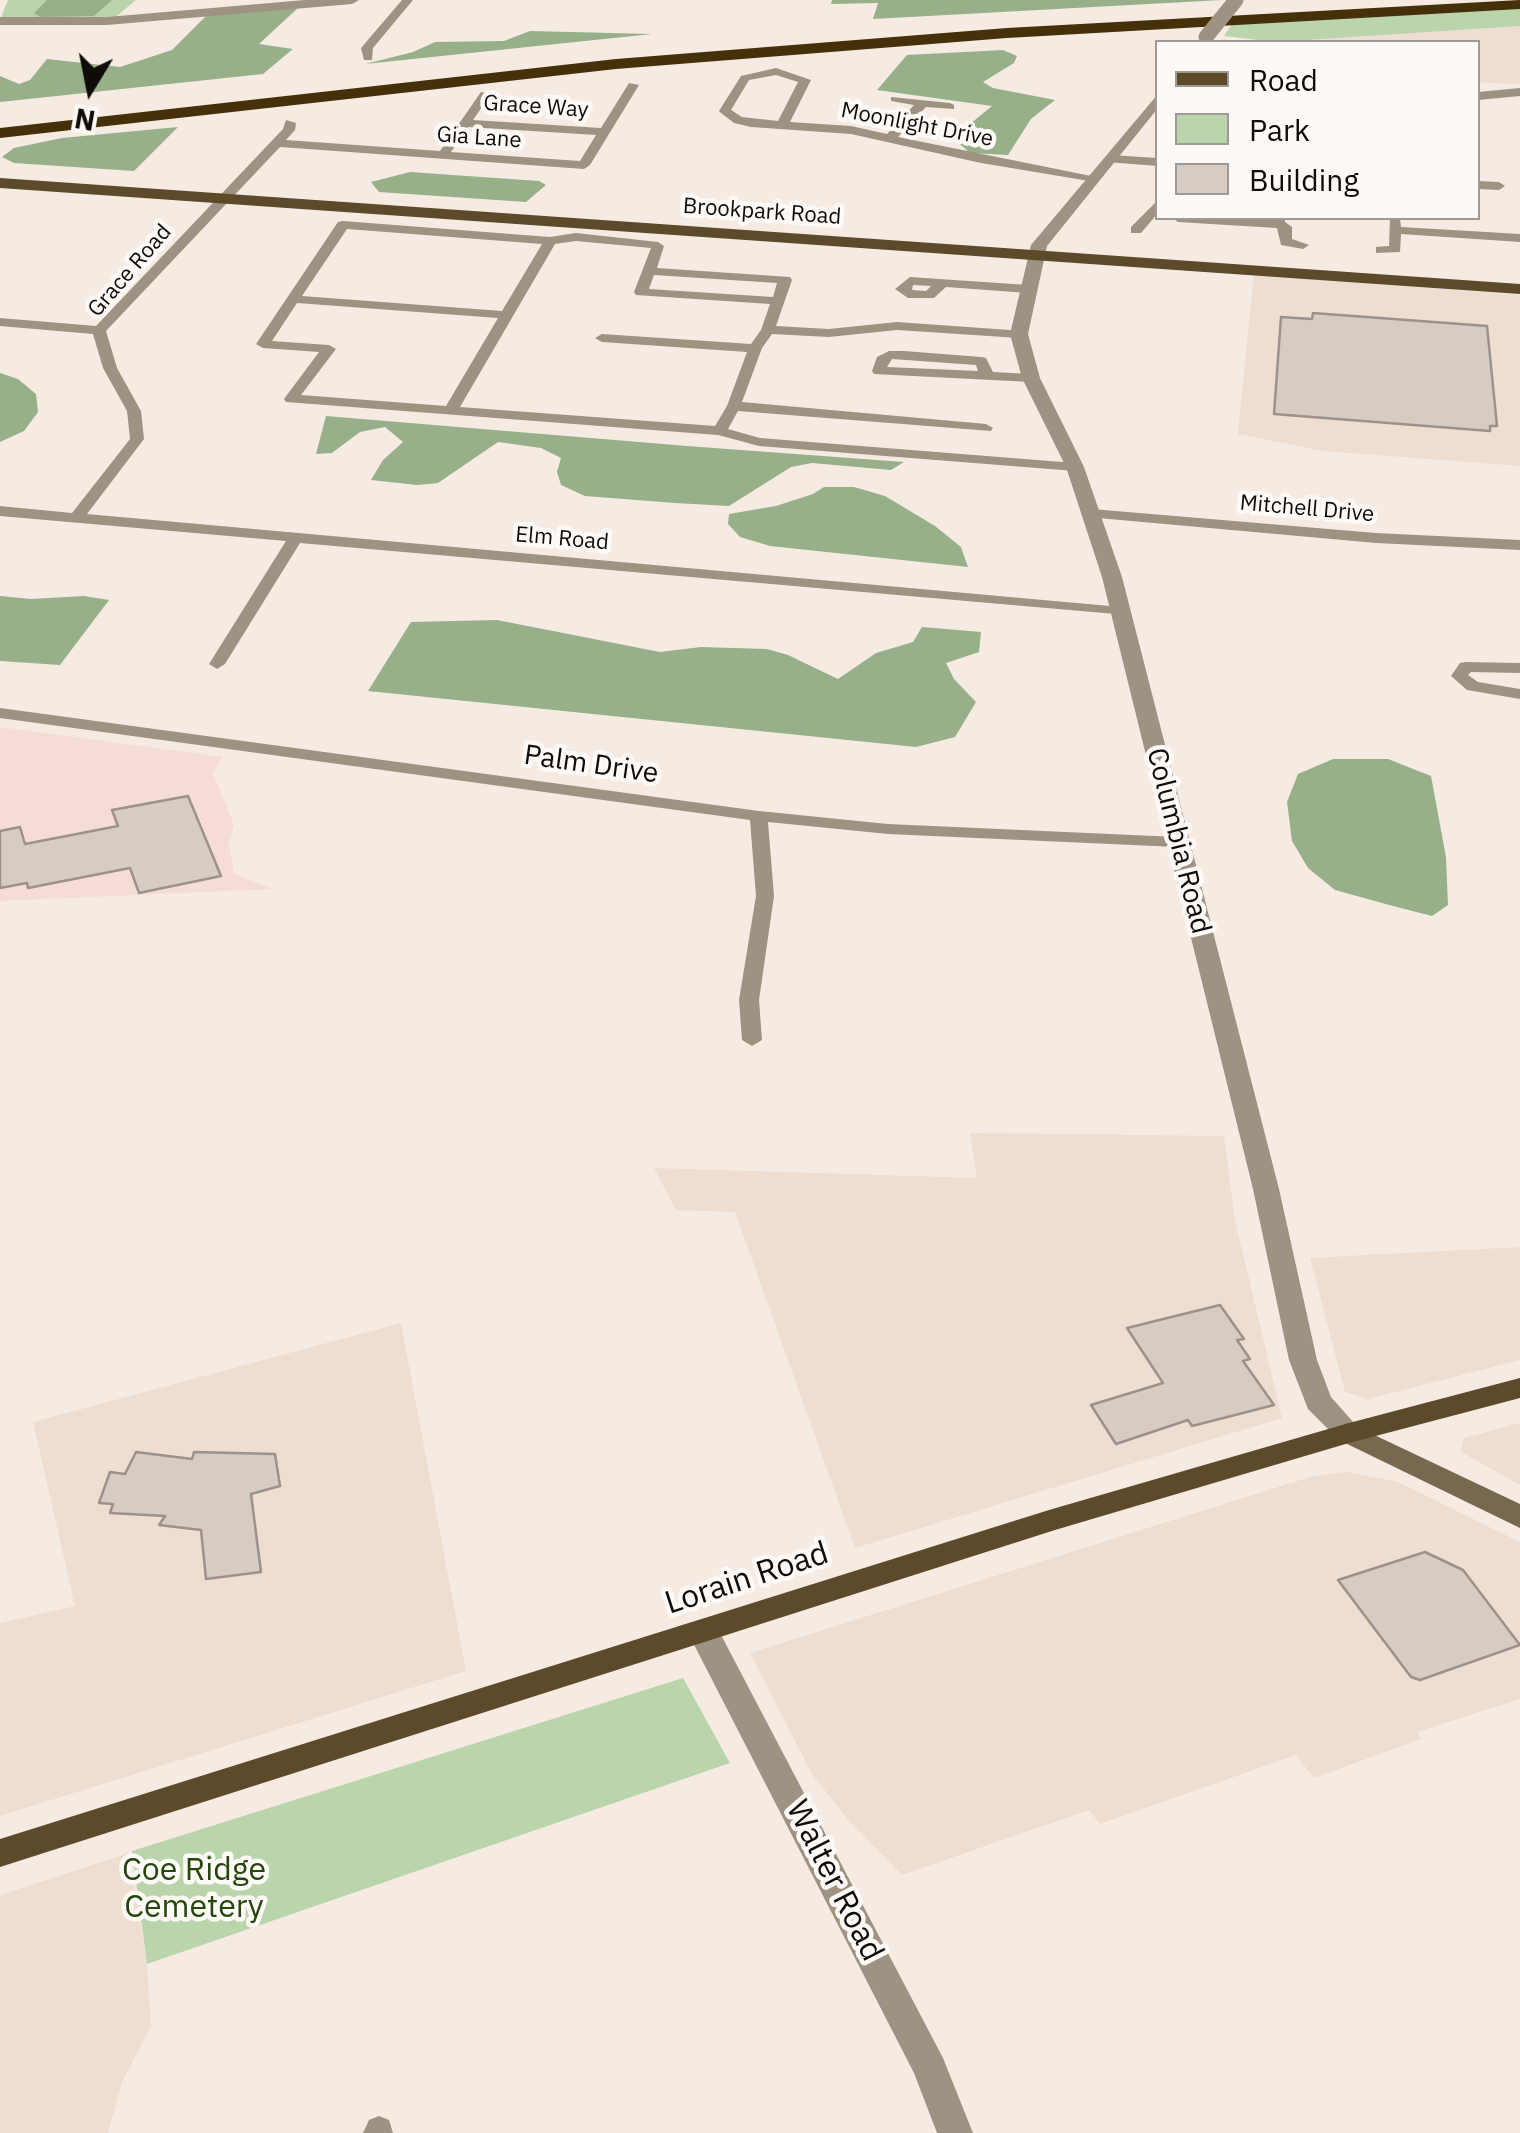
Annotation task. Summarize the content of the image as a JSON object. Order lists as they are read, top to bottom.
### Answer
{
  "streets": {
    "main road": ["Brookpark Road", "Columbia Road", "Lorain Road"],
    "street": [
      "Grace Way",
      "Moonlight Drive",
      "Gia Lane",
      "Grace Road",
      "Mitchell Drive",
      "Elm Road",
      "Palm Drive",
      "Walter Road"
    ]
  },
  "crossings": [
    ["Grace Way", "Gia Lane"],
    ["Moonlight Drive", "Columbia Road"],
    ["Gia Lane", "Grace Road"],
    ["Brookpark Road", "Grace Road"],
    ["Brookpark Road", "Columbia Road"],
    ["Grace Road", "Elm Road"],
    ["Mitchell Drive", "Columbia Road"],
    ["Elm Road", "Columbia Road"],
    ["Palm Drive", "Columbia Road"],
    ["Columbia Road", "Lorain Road"],
    ["Lorain Road", "Walter Road"]
  ],
  "parks": ["Coe Ridge Cemetery"],
  "legend": ["Road", "Park", "Building"],
  "north": "bottom"
}
